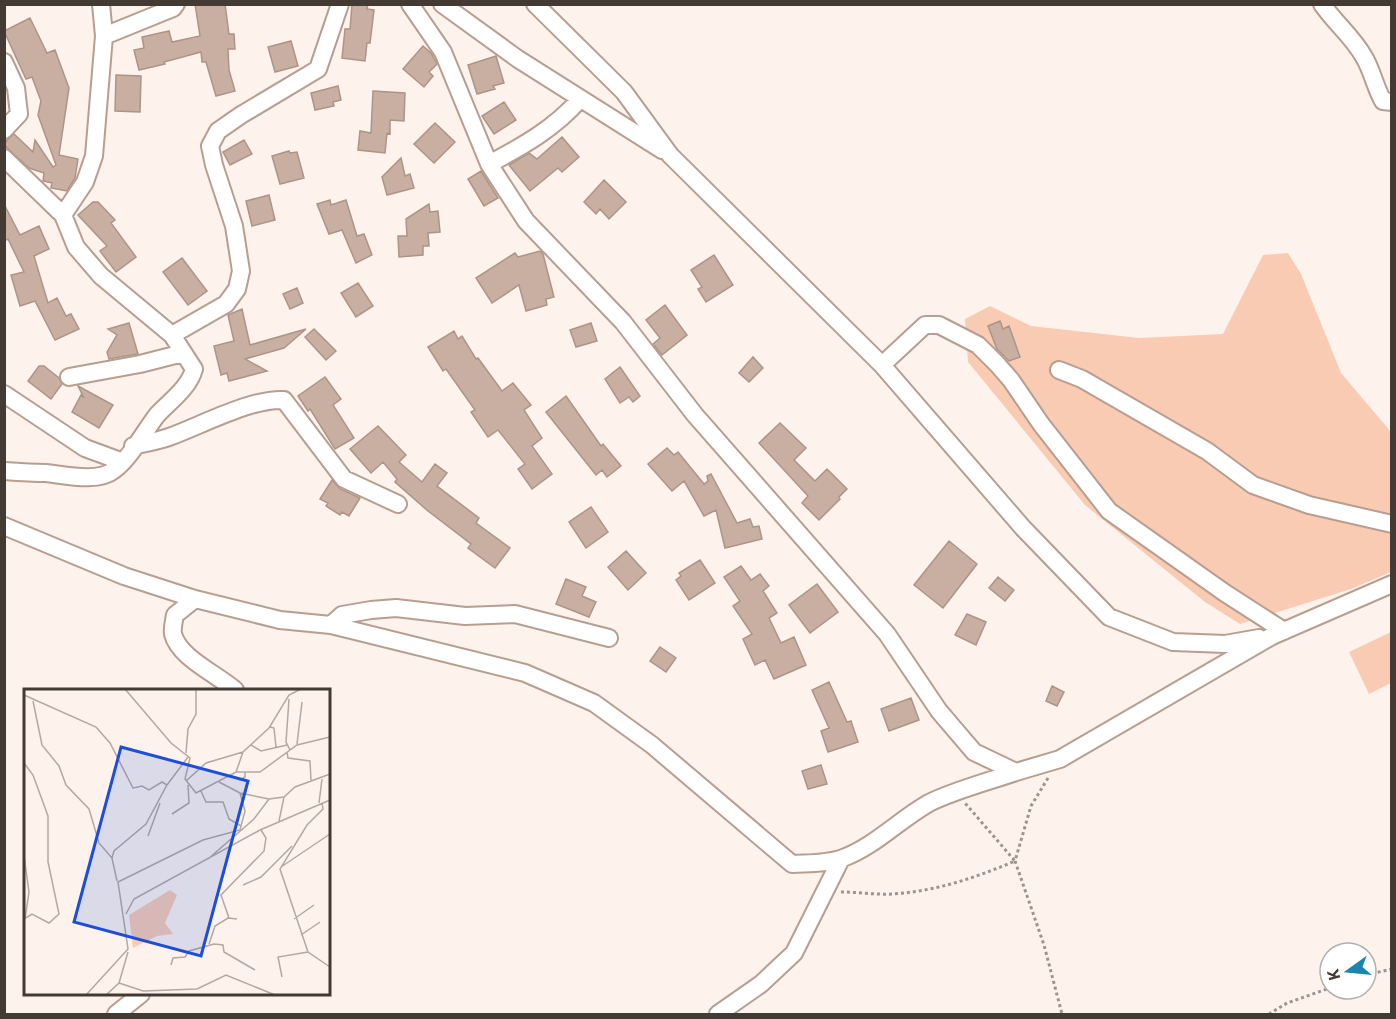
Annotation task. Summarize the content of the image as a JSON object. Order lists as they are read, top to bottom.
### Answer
{
  "north": "left"
}
